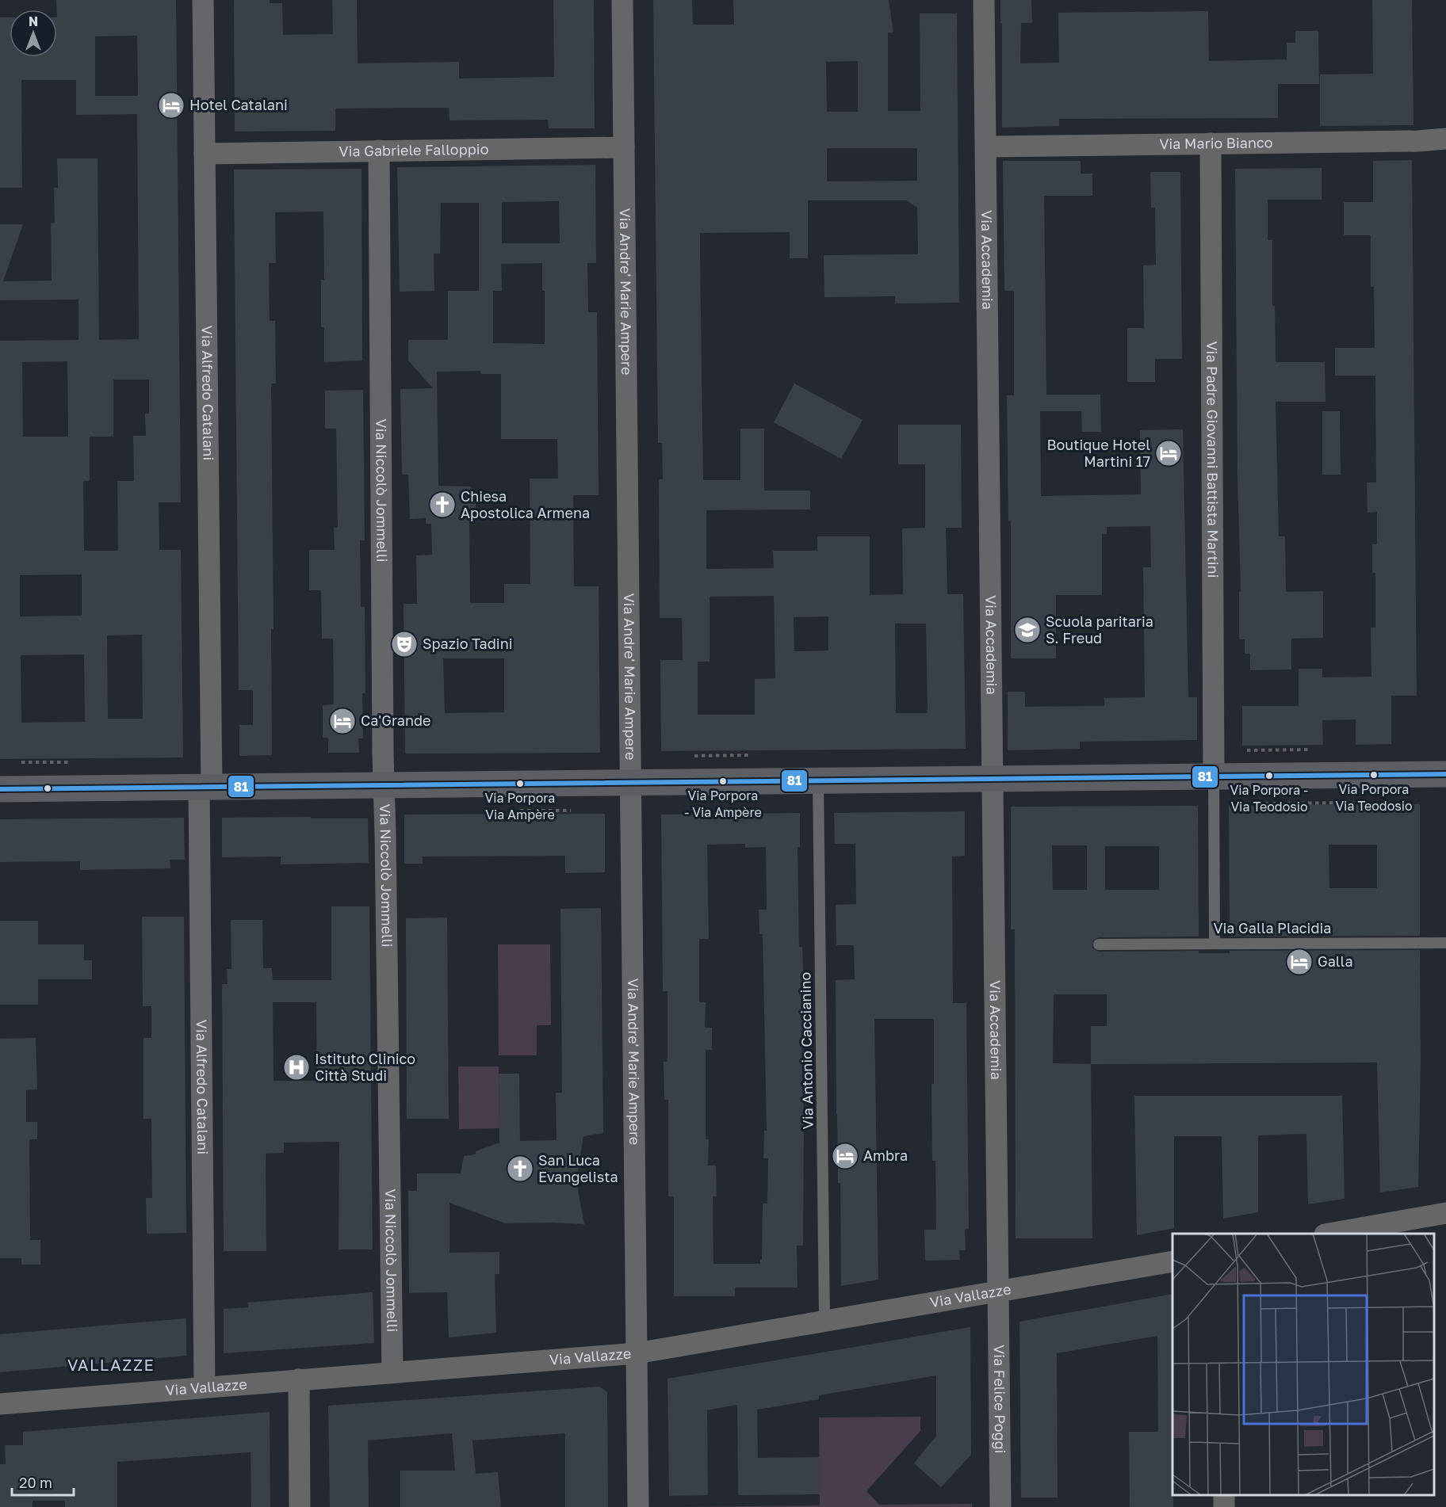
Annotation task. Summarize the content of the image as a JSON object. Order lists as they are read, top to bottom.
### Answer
{
  "streets": {
    "street": [
      "Via Mario Bianco",
      "Via Gabriele Falloppio",
      "Via Accademia",
      "Via Andre' Marie Ampere",
      "Via Alfredo Catalani",
      "Via Padre Giovanni Battista Martini",
      "Via Niccolò Jommelli",
      "Via Vallazze",
      "Via Felice Poggi"
    ],
    "lane": ["Via Galla Placidia", "Via Antonio Caccianino"]
  },
  "crossings": [
    ["Via Mario Bianco", "Via Accademia"],
    ["Via Mario Bianco", "Via Padre Giovanni Battista Martini"],
    ["Via Gabriele Falloppio", "Via Andre' Marie Ampere"],
    ["Via Gabriele Falloppio", "Via Alfredo Catalani"],
    ["Via Gabriele Falloppio", "Via Niccolò Jommelli"],
    ["Via Accademia", "Via Vallazze"],
    ["Via Accademia", "Via Felice Poggi"],
    ["Via Andre' Marie Ampere", "Via Vallazze"],
    ["Via Alfredo Catalani", "Via Vallazze"],
    ["Via Niccolò Jommelli", "Via Vallazze"],
    ["Via Antonio Caccianino", "Via Vallazze"],
    ["Via Vallazze", "Via Felice Poggi"]
  ],
  "districts": ["VALLAZZE"],
  "places": {
    "hotel": [
      "Hotel Catalani",
      "Boutique Hotel Martini 17",
      "Ca'Grande",
      "Galla",
      "Ambra"
    ],
    "church": ["Chiesa Apostolica Armena", "San Luca Evangelista"],
    "school or university": ["Scuola paritaria S. Freud"],
    "theatre": ["Spazio Tadini"],
    "other": [
      "Via Porpora Via Teodosio",
      "Via Porpora - Via Teodosio",
      "Via Porpora - Via Ampère",
      "Via Porpora Via Ampère"
    ],
    "hospital": ["Istituto Clinico Città Studi"]
  },
  "lines": ["transit line 81"],
  "scale_bar": "20 m",
  "north": "top"
}
